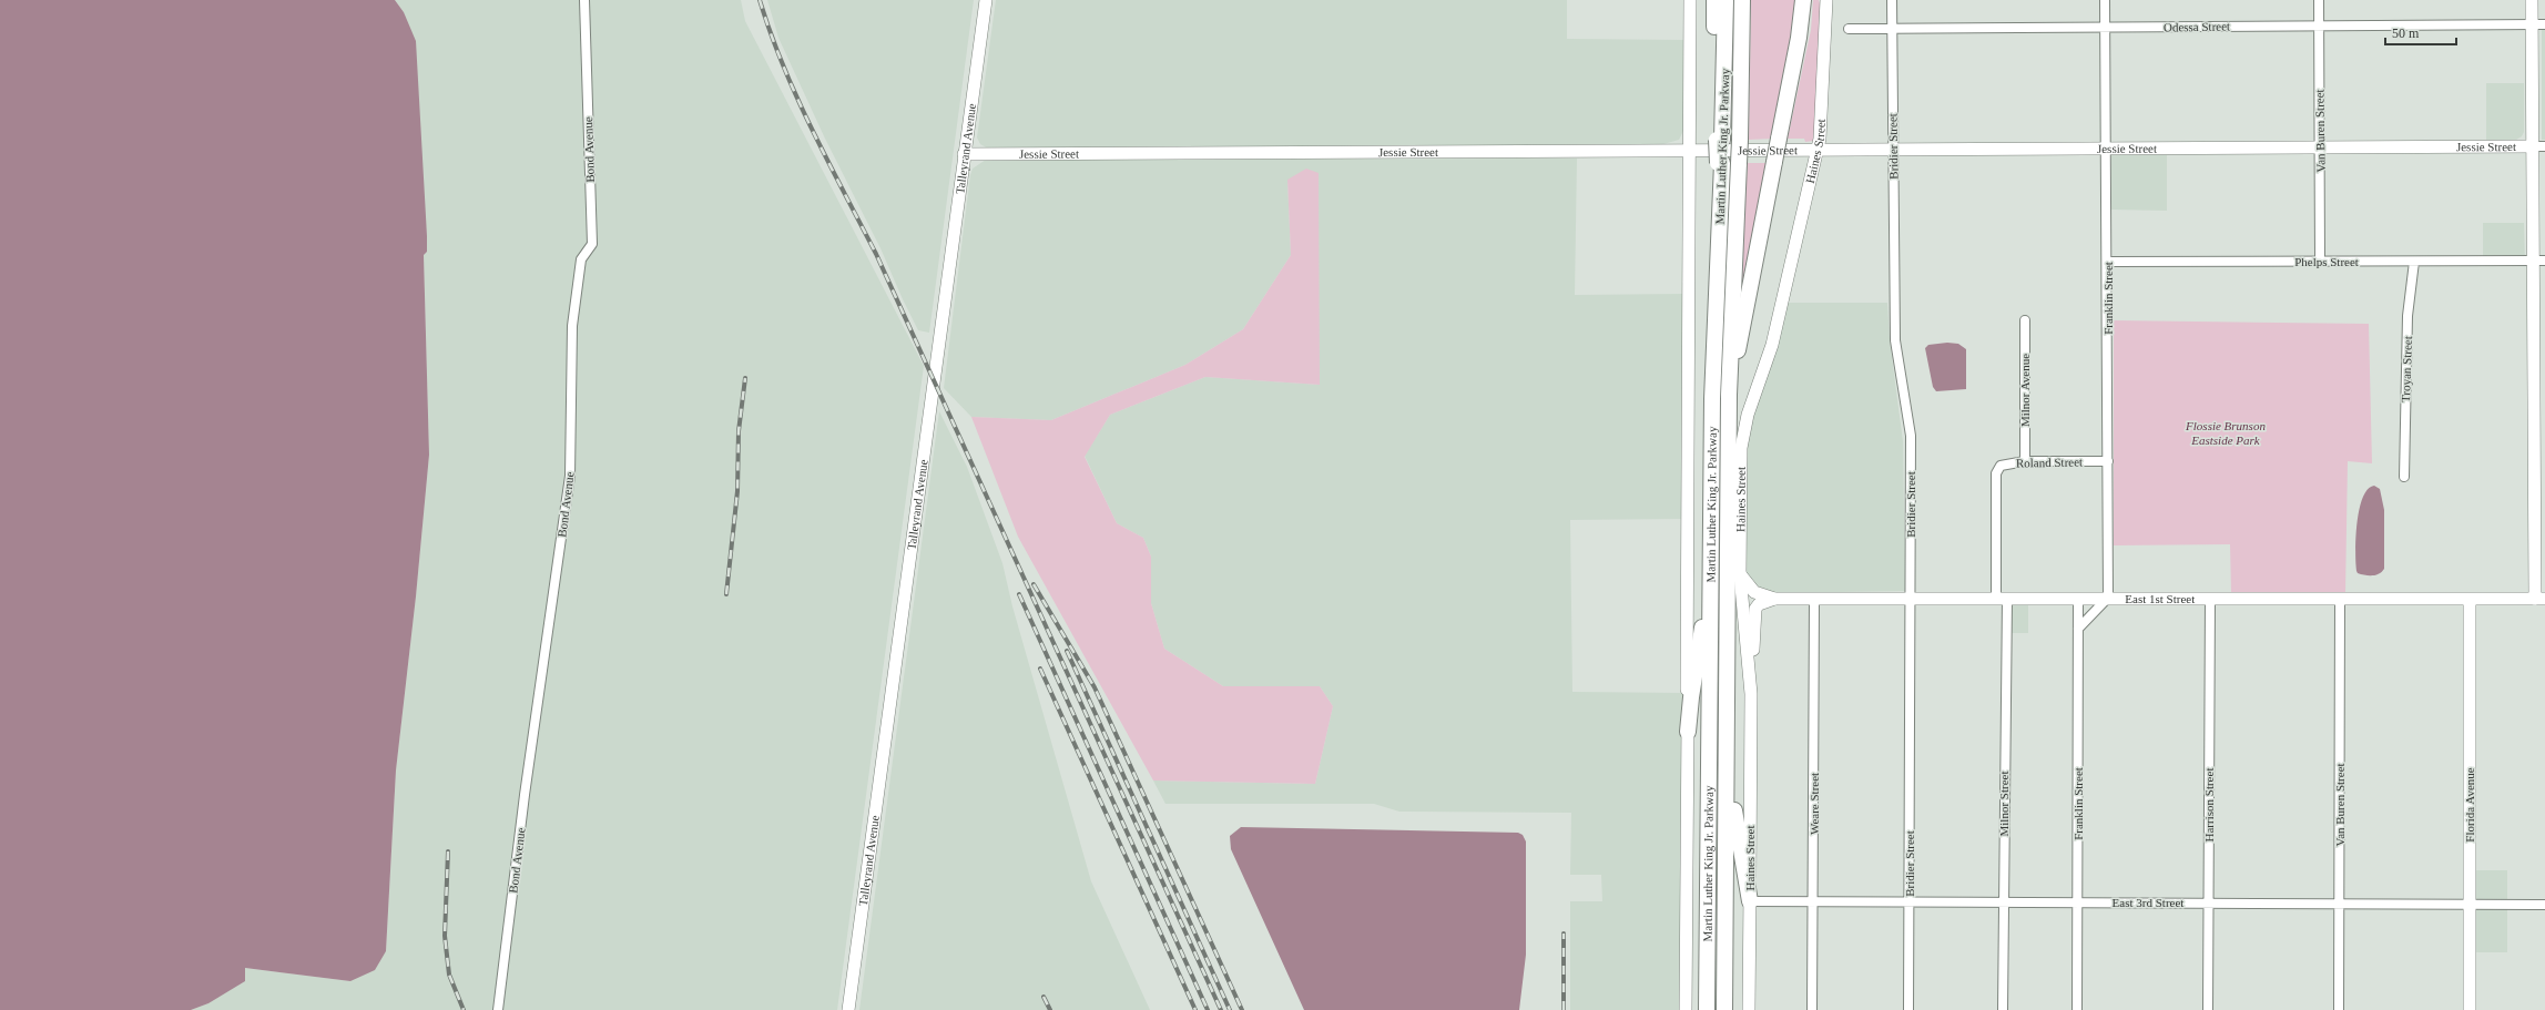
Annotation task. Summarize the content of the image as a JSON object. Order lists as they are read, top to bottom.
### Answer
{
  "streets": {
    "highway": ["Martin Luther King Jr. Parkway"],
    "street": [
      "Odessa Street",
      "Van Buren Street",
      "Bridier Street",
      "Jessie Street",
      "Talleyrand Avenue",
      "Bond Avenue",
      "Haines Street",
      "Phelps Street",
      "Franklin Street",
      "Troyan Street",
      "Milnor Avenue",
      "Roland Street",
      "East 1st Street",
      "Weare Street",
      "Milnor Street",
      "Harrison Street",
      "Florida Avenue",
      "East 3rd Street"
    ]
  },
  "crossings": [
    ["Odessa Street", "Van Buren Street"],
    ["Odessa Street", "Bridier Street"],
    ["Odessa Street", "Franklin Street"],
    ["Van Buren Street", "Jessie Street"],
    ["Van Buren Street", "Phelps Street"],
    ["Van Buren Street", "East 1st Street"],
    ["Van Buren Street", "East 3rd Street"],
    ["Bridier Street", "Jessie Street"],
    ["Bridier Street", "East 1st Street"],
    ["Bridier Street", "East 3rd Street"],
    ["Jessie Street", "Talleyrand Avenue"],
    ["Jessie Street", "Haines Street"],
    ["Jessie Street", "Franklin Street"],
    ["Haines Street", "East 1st Street"],
    ["Haines Street", "East 3rd Street"],
    ["Phelps Street", "Franklin Street"],
    ["Phelps Street", "Troyan Street"],
    ["Franklin Street", "Roland Street"],
    ["Franklin Street", "East 1st Street"],
    ["Franklin Street", "East 3rd Street"],
    ["Milnor Avenue", "Roland Street"],
    ["Roland Street", "Milnor Street"],
    ["East 1st Street", "Weare Street"],
    ["East 1st Street", "Milnor Street"],
    ["East 1st Street", "Harrison Street"],
    ["East 1st Street", "Florida Avenue"],
    ["Weare Street", "East 3rd Street"],
    ["Milnor Street", "East 3rd Street"],
    ["Harrison Street", "East 3rd Street"],
    ["Florida Avenue", "East 3rd Street"]
  ],
  "parks": ["Flossie Brunson Eastside Park"],
  "scale_bar": "50 m"
}
